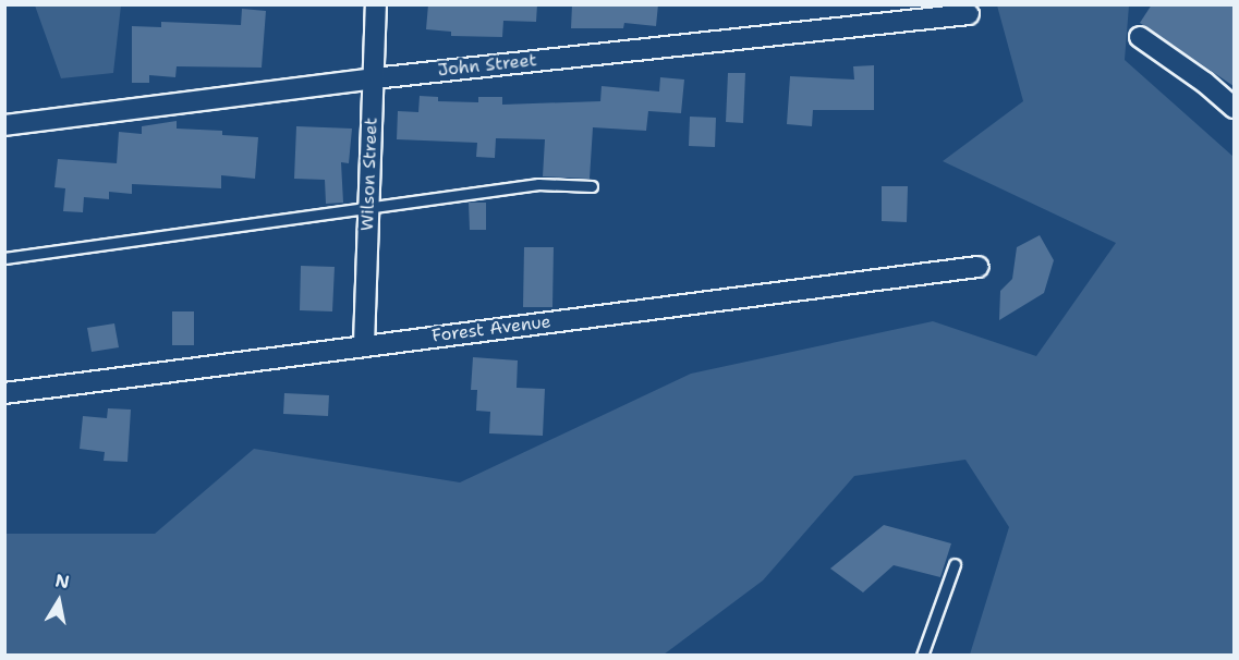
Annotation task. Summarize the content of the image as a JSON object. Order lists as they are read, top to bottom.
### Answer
{
  "streets": {
    "street": ["John Street", "Wilson Street", "Forest Avenue"]
  },
  "crossings": [
    ["John Street", "Wilson Street"],
    ["Wilson Street", "Forest Avenue"]
  ],
  "north": "top"
}
